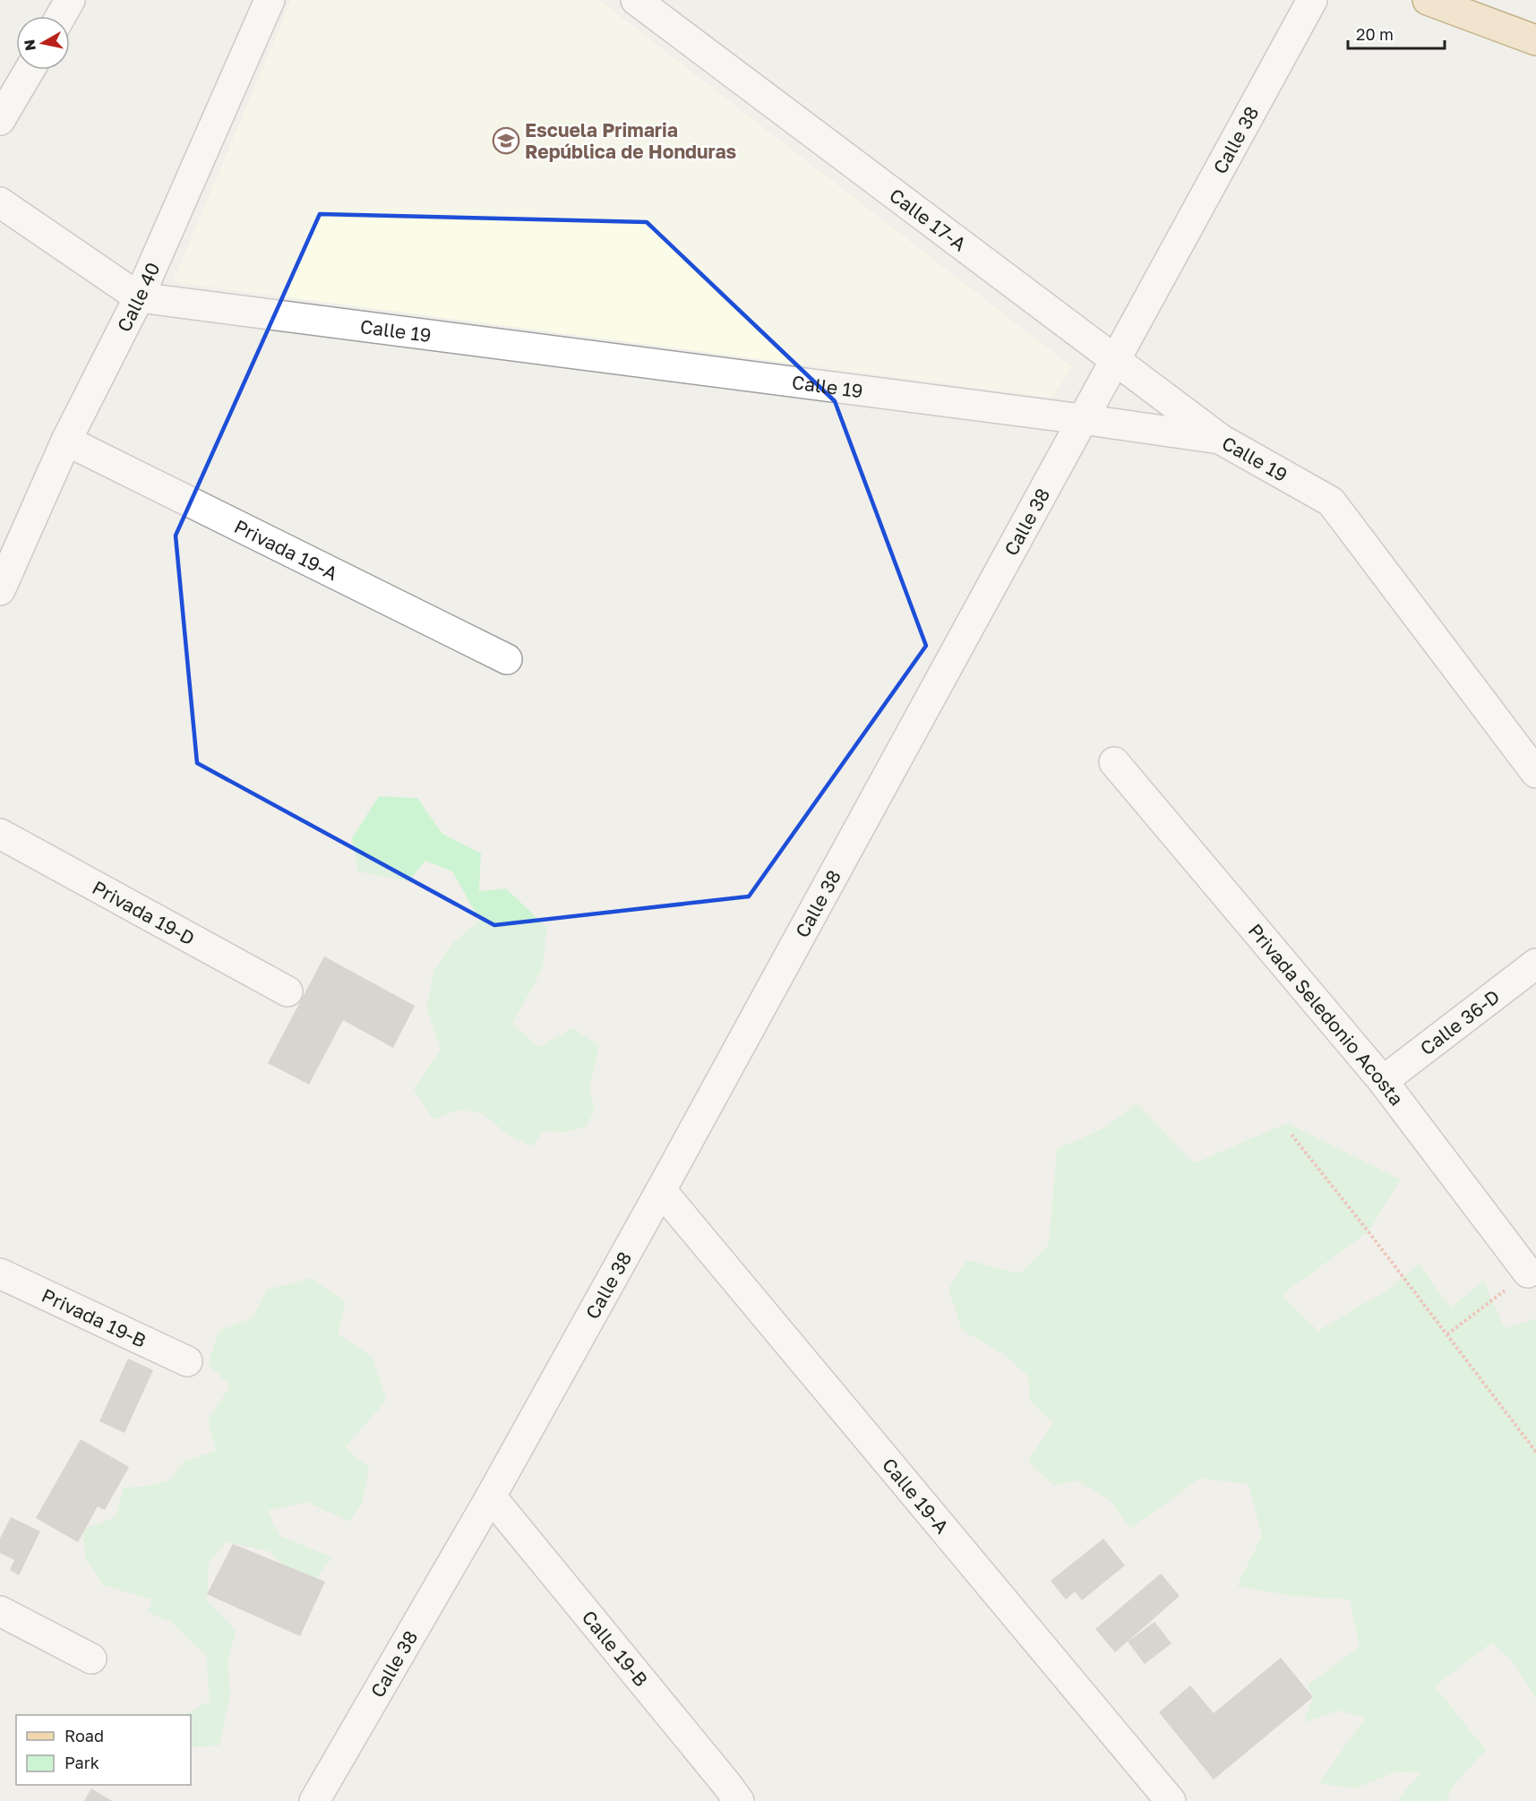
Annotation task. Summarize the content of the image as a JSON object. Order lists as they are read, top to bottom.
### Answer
{
  "streets": {
    "street": [
      "Calle 38",
      "Calle 17-A",
      "Calle 40",
      "Calle 19",
      "Privada 19-A",
      "Privada 19-D",
      "Privada Seledonio Acosta",
      "Calle 36-D",
      "Privada 19-B",
      "Calle 19-A",
      "Calle 19-B"
    ]
  },
  "crossings": [
    ["Calle 38", "Calle 17-A"],
    ["Calle 38", "Calle 19"],
    ["Calle 38", "Calle 19-A"],
    ["Calle 38", "Calle 19-B"],
    ["Calle 17-A", "Calle 19"],
    ["Calle 40", "Calle 19"],
    ["Calle 40", "Privada 19-A"],
    ["Privada Seledonio Acosta", "Calle 36-D"]
  ],
  "places": {
    "school or university": ["Escuela Primaria República de Honduras"]
  },
  "legend": ["Road", "Park"],
  "scale_bar": "20 m",
  "north": "left"
}
